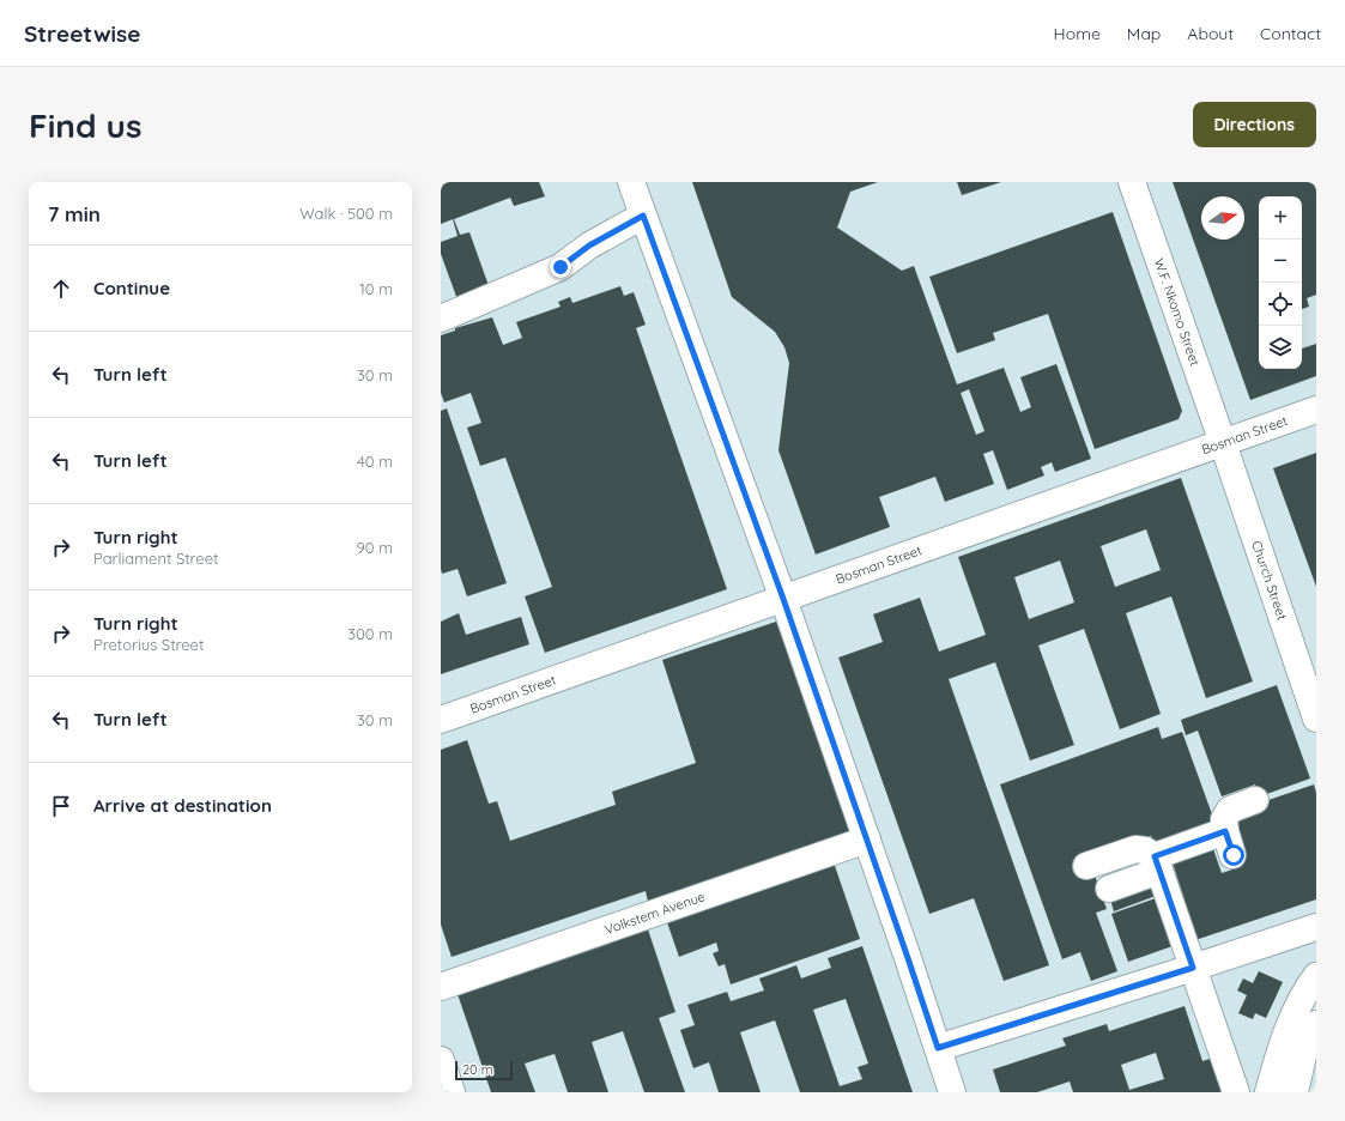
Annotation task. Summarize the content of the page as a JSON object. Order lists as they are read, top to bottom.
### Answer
{
  "streets": {
    "street": [
      "W.F. Nkomo Street",
      "Bosman Street",
      "Church Street",
      "Volkstem Avenue"
    ]
  },
  "crossings": [
    ["W.F. Nkomo Street", "Bosman Street"],
    ["W.F. Nkomo Street", "Church Street"],
    ["Bosman Street", "Church Street"]
  ],
  "scale_bar": "20 m",
  "north": "right",
  "page": {
    "header": "Streetwise",
    "nav": [
      "Home",
      "Map",
      "About",
      "Contact"
    ],
    "buttons": "Directions",
    "title": "Find us",
    "heading": ["7 min", "Walk · 500 m"],
    "map_buttons": ["+", "−"],
    "list": [
      ["Continue", "10 m"],
      ["Turn left", "30 m"],
      ["Turn left", "40 m"],
      ["Turn right", "Parliament Street", "90 m"],
      ["Turn right", "Pretorius Street", "300 m"],
      ["Turn left", "30 m"],
      "Arrive at destination"
    ],
    "scale": "20 m"
  }
}
